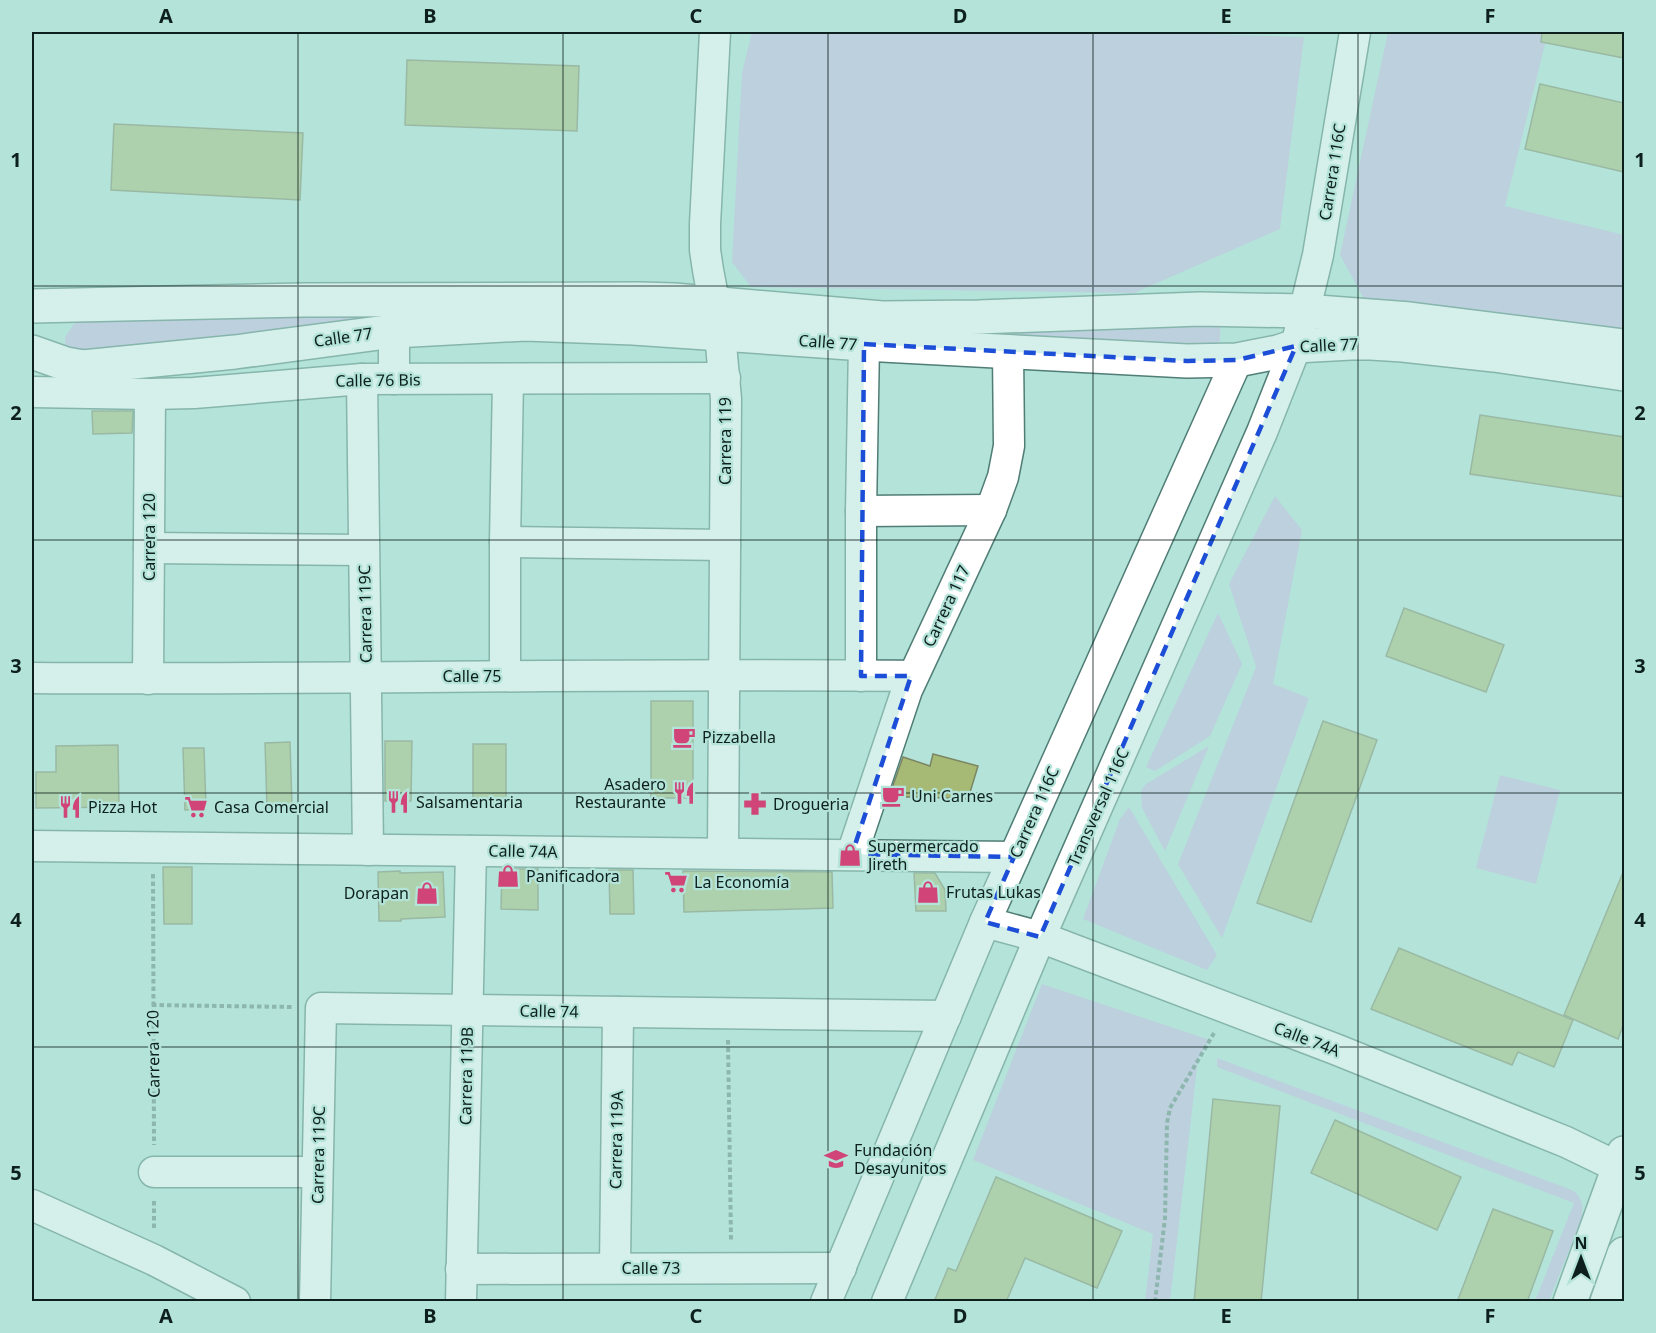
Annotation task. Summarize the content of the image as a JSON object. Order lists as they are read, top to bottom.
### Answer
{
  "streets": {
    "street": [
      "Carrera 116C",
      "Calle 77",
      "Calle 76 Bis",
      "Carrera 119",
      "Carrera 120",
      "Carrera 117",
      "Carrera 119C",
      "Calle 75",
      "Transversal 116C",
      "Calle 74A",
      "Calle 74",
      "Carrera 119B",
      "Carrera 119A",
      "Calle 73"
    ]
  },
  "crossings": [
    ["Carrera 116C", "Calle 77"],
    ["Carrera 116C", "Transversal 116C"],
    ["Carrera 116C", "Calle 74A"],
    ["Carrera 116C", "Calle 74"],
    ["Carrera 116C", "Calle 73"],
    ["Calle 77", "Carrera 119"],
    ["Calle 77", "Carrera 117"],
    ["Calle 77", "Transversal 116C"],
    ["Calle 76 Bis", "Carrera 119"],
    ["Calle 76 Bis", "Carrera 120"],
    ["Calle 76 Bis", "Carrera 119C"],
    ["Carrera 119", "Calle 75"],
    ["Carrera 119", "Calle 74A"],
    ["Carrera 120", "Calle 75"],
    ["Carrera 120", "Calle 74A"],
    ["Carrera 117", "Calle 75"],
    ["Carrera 117", "Calle 74A"],
    ["Carrera 119C", "Calle 75"],
    ["Carrera 119C", "Calle 74A"],
    ["Carrera 119C", "Calle 74"],
    ["Transversal 116C", "Calle 74A"],
    ["Calle 74A", "Carrera 119B"],
    ["Calle 74", "Carrera 119B"],
    ["Calle 74", "Carrera 119A"],
    ["Carrera 119B", "Calle 73"],
    ["Carrera 119A", "Calle 73"]
  ],
  "places": {
    "cafe": ["Pizzabella", "Uni Carnes"],
    "restaurant": ["Asadero Restaurante", "Salsamentaria", "Pizza Hot"],
    "pharmacy": ["Drogueria"],
    "supermarket": ["Casa Comercial", "La Economía"],
    "shop": [
      "Supermercado Jireth",
      "Panificadora",
      "Frutas Lukas",
      "Dorapan"
    ],
    "school or university": ["Fundación Desayunitos"]
  },
  "north": "top",
  "grid": {
    "columns": [
      "A",
      "B",
      "C",
      "D",
      "E",
      "F"
    ],
    "rows": [
      "1",
      "2",
      "3",
      "4",
      "5"
    ]
  }
}
